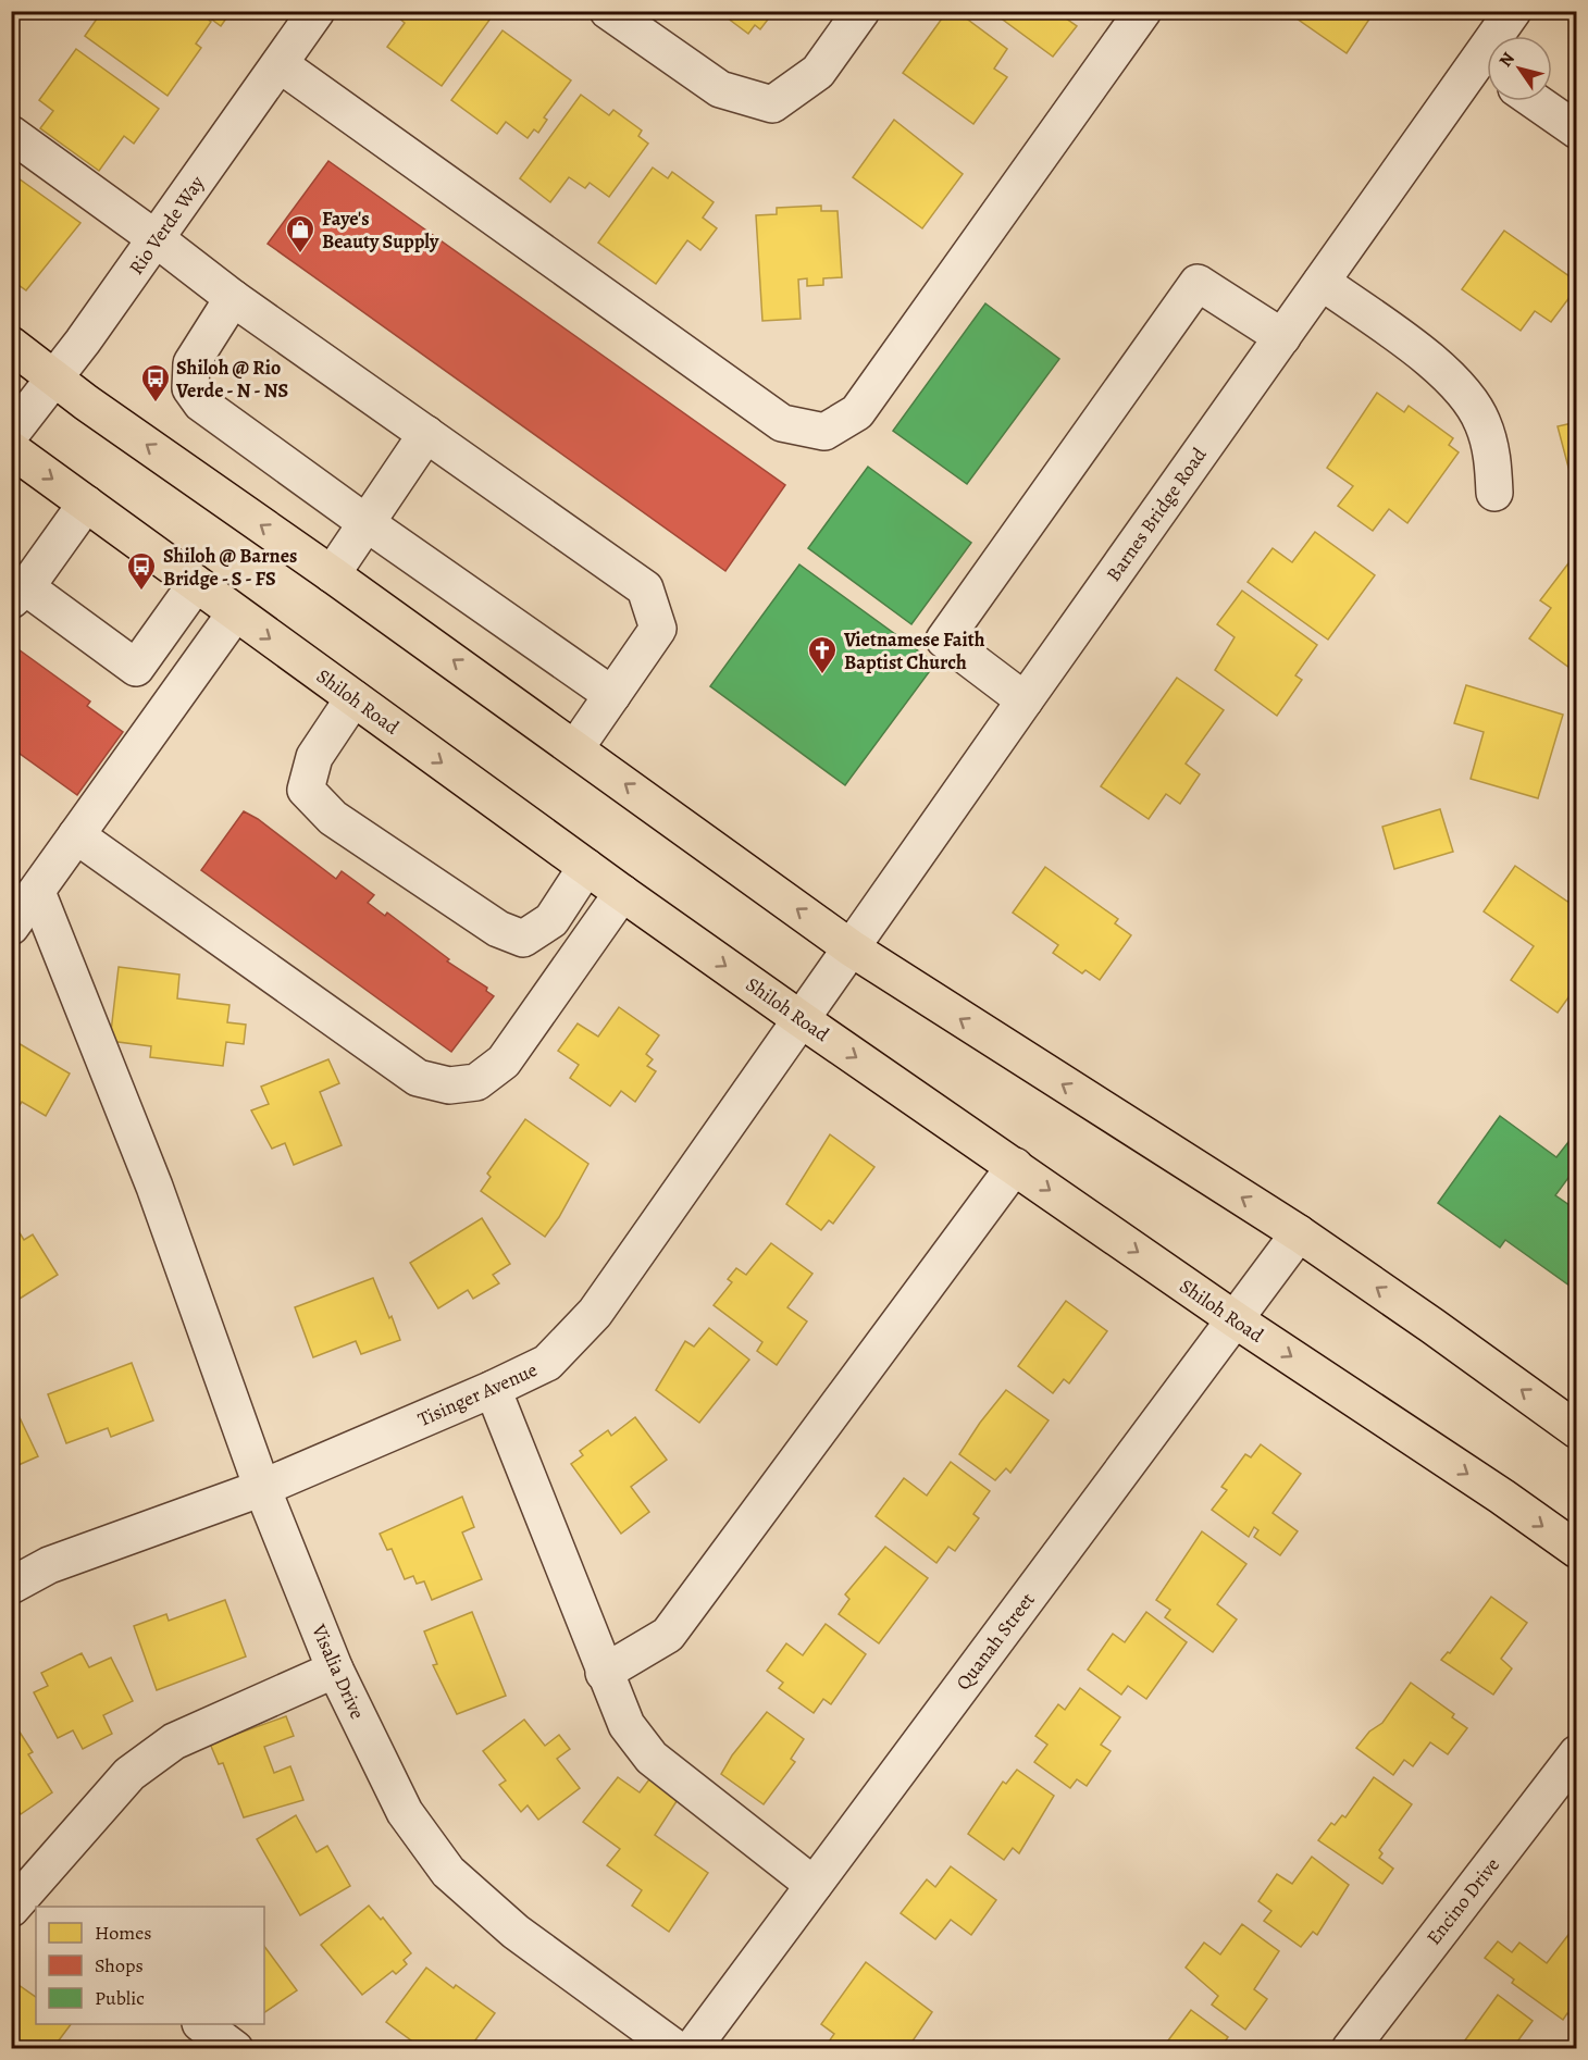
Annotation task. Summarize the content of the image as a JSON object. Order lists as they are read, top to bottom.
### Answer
{
  "streets": {
    "main road": ["Shiloh Road"],
    "street": [
      "Rio Verde Way",
      "Barnes Bridge Road",
      "Tisinger Avenue",
      "Quanah Street",
      "Visalia Drive",
      "Encino Drive"
    ]
  },
  "crossings": [
    ["Barnes Bridge Road", "Shiloh Road"],
    ["Barnes Bridge Road", "Tisinger Avenue"],
    ["Shiloh Road", "Tisinger Avenue"],
    ["Shiloh Road", "Quanah Street"],
    ["Tisinger Avenue", "Visalia Drive"]
  ],
  "places": {
    "shop": ["Faye's Beauty Supply"],
    "bus stop": ["Shiloh @ Rio Verde - N - NS", "Shiloh @ Barnes Bridge - S - FS"],
    "church": ["Vietnamese Faith Baptist Church"]
  },
  "legend": ["Homes", "Shops", "Public"],
  "north": "top left"
}
